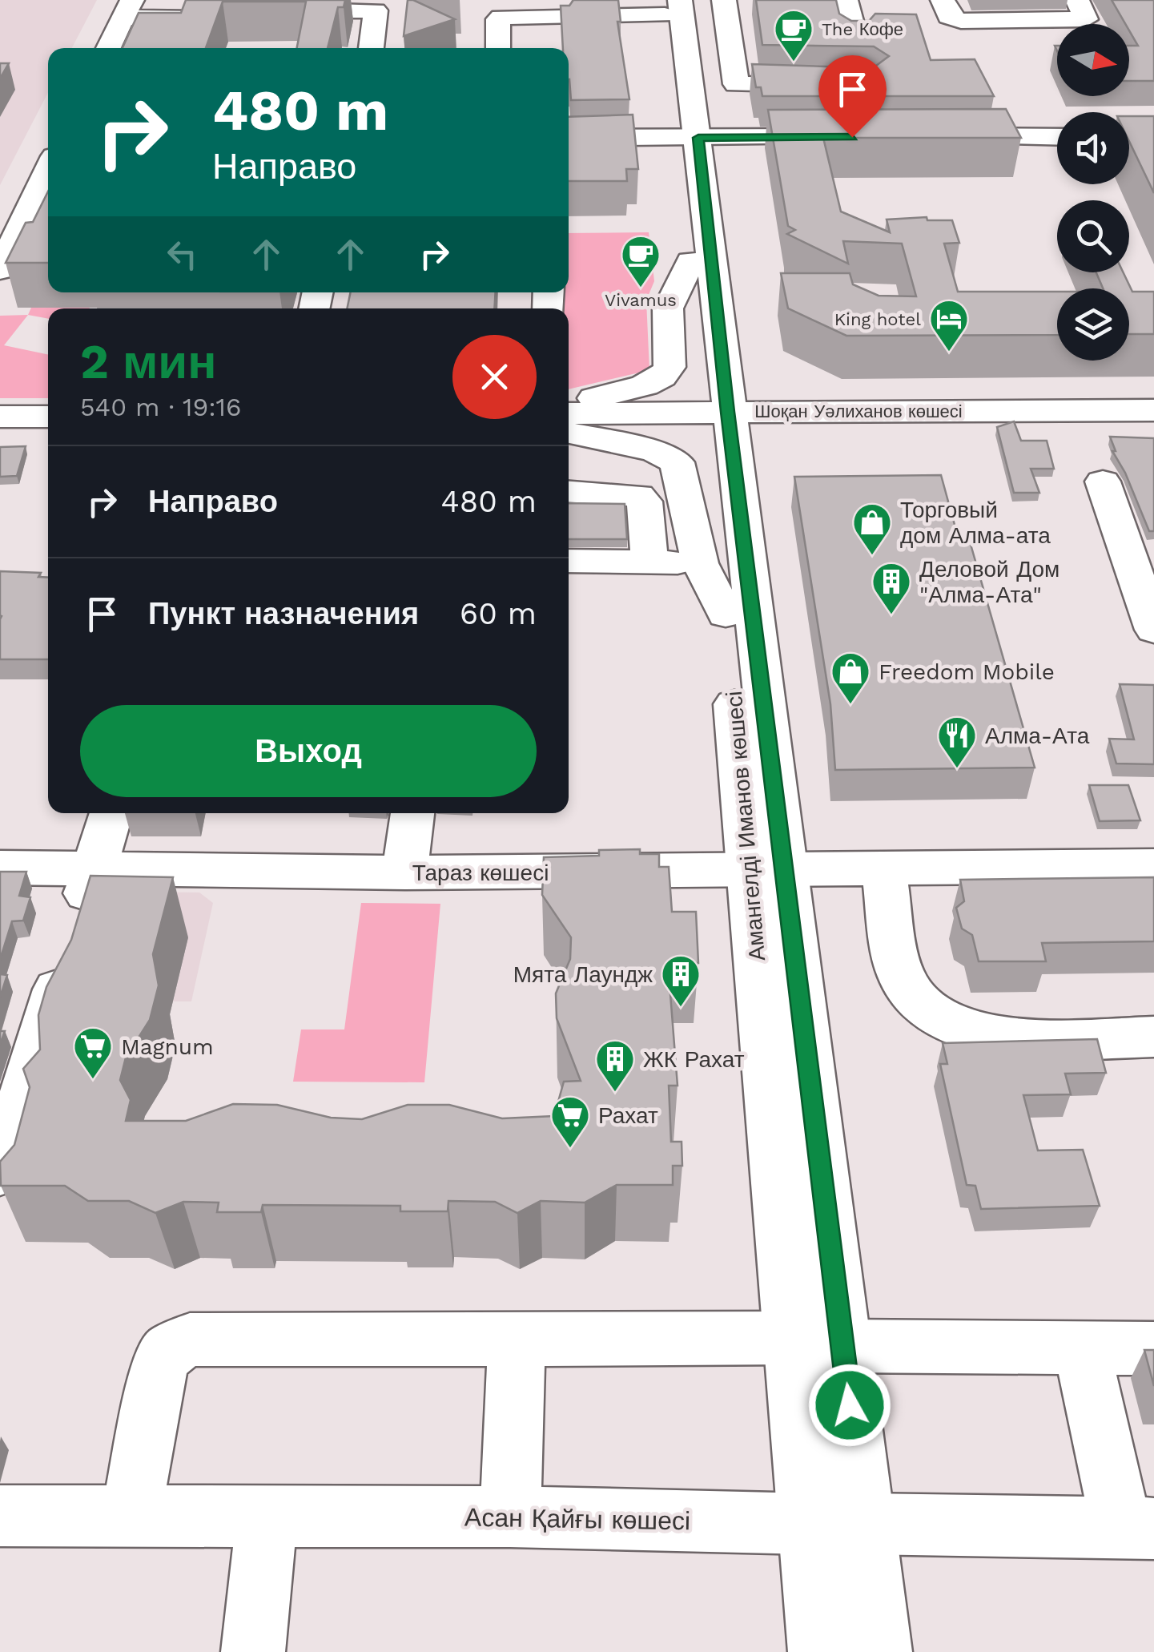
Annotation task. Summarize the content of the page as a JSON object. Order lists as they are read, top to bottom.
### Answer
{
  "streets": {
    "main road": [
      "Шоқан Уәлиханов көшесі",
      "Амангелді Иманов көшесі",
      "Тараз көшесі",
      "Асан Қайғы көшесі"
    ]
  },
  "crossings": [
    ["Шоқан Уәлиханов көшесі", "Амангелді Иманов көшесі"],
    ["Амангелді Иманов көшесі", "Тараз көшесі"],
    ["Амангелді Иманов көшесі", "Асан Қайғы көшесі"]
  ],
  "places": {
    "cafe": ["The Кофе", "Vivamus"],
    "hotel": ["King hotel"],
    "shop": ["Торговый дом Алма-ата", "Freedom Mobile"],
    "building": ["Деловой Дом \"Алма-Ата\"", "Мята Лаундж", "ЖК Рахат"],
    "restaurant": ["Алма-Ата"],
    "supermarket": ["Magnum", "Рахат"]
  },
  "north": "right",
  "page": {
    "turn": ["480 m", "Направо"],
    "heading": ["2 мин", "540 m · 19:16"],
    "list": [
      {
        "name": "Направо",
        "value": "480 m"
      },
      {
        "name": "Пункт назначения",
        "value": "60 m"
      }
    ],
    "buttons": "Выход"
  }
}
